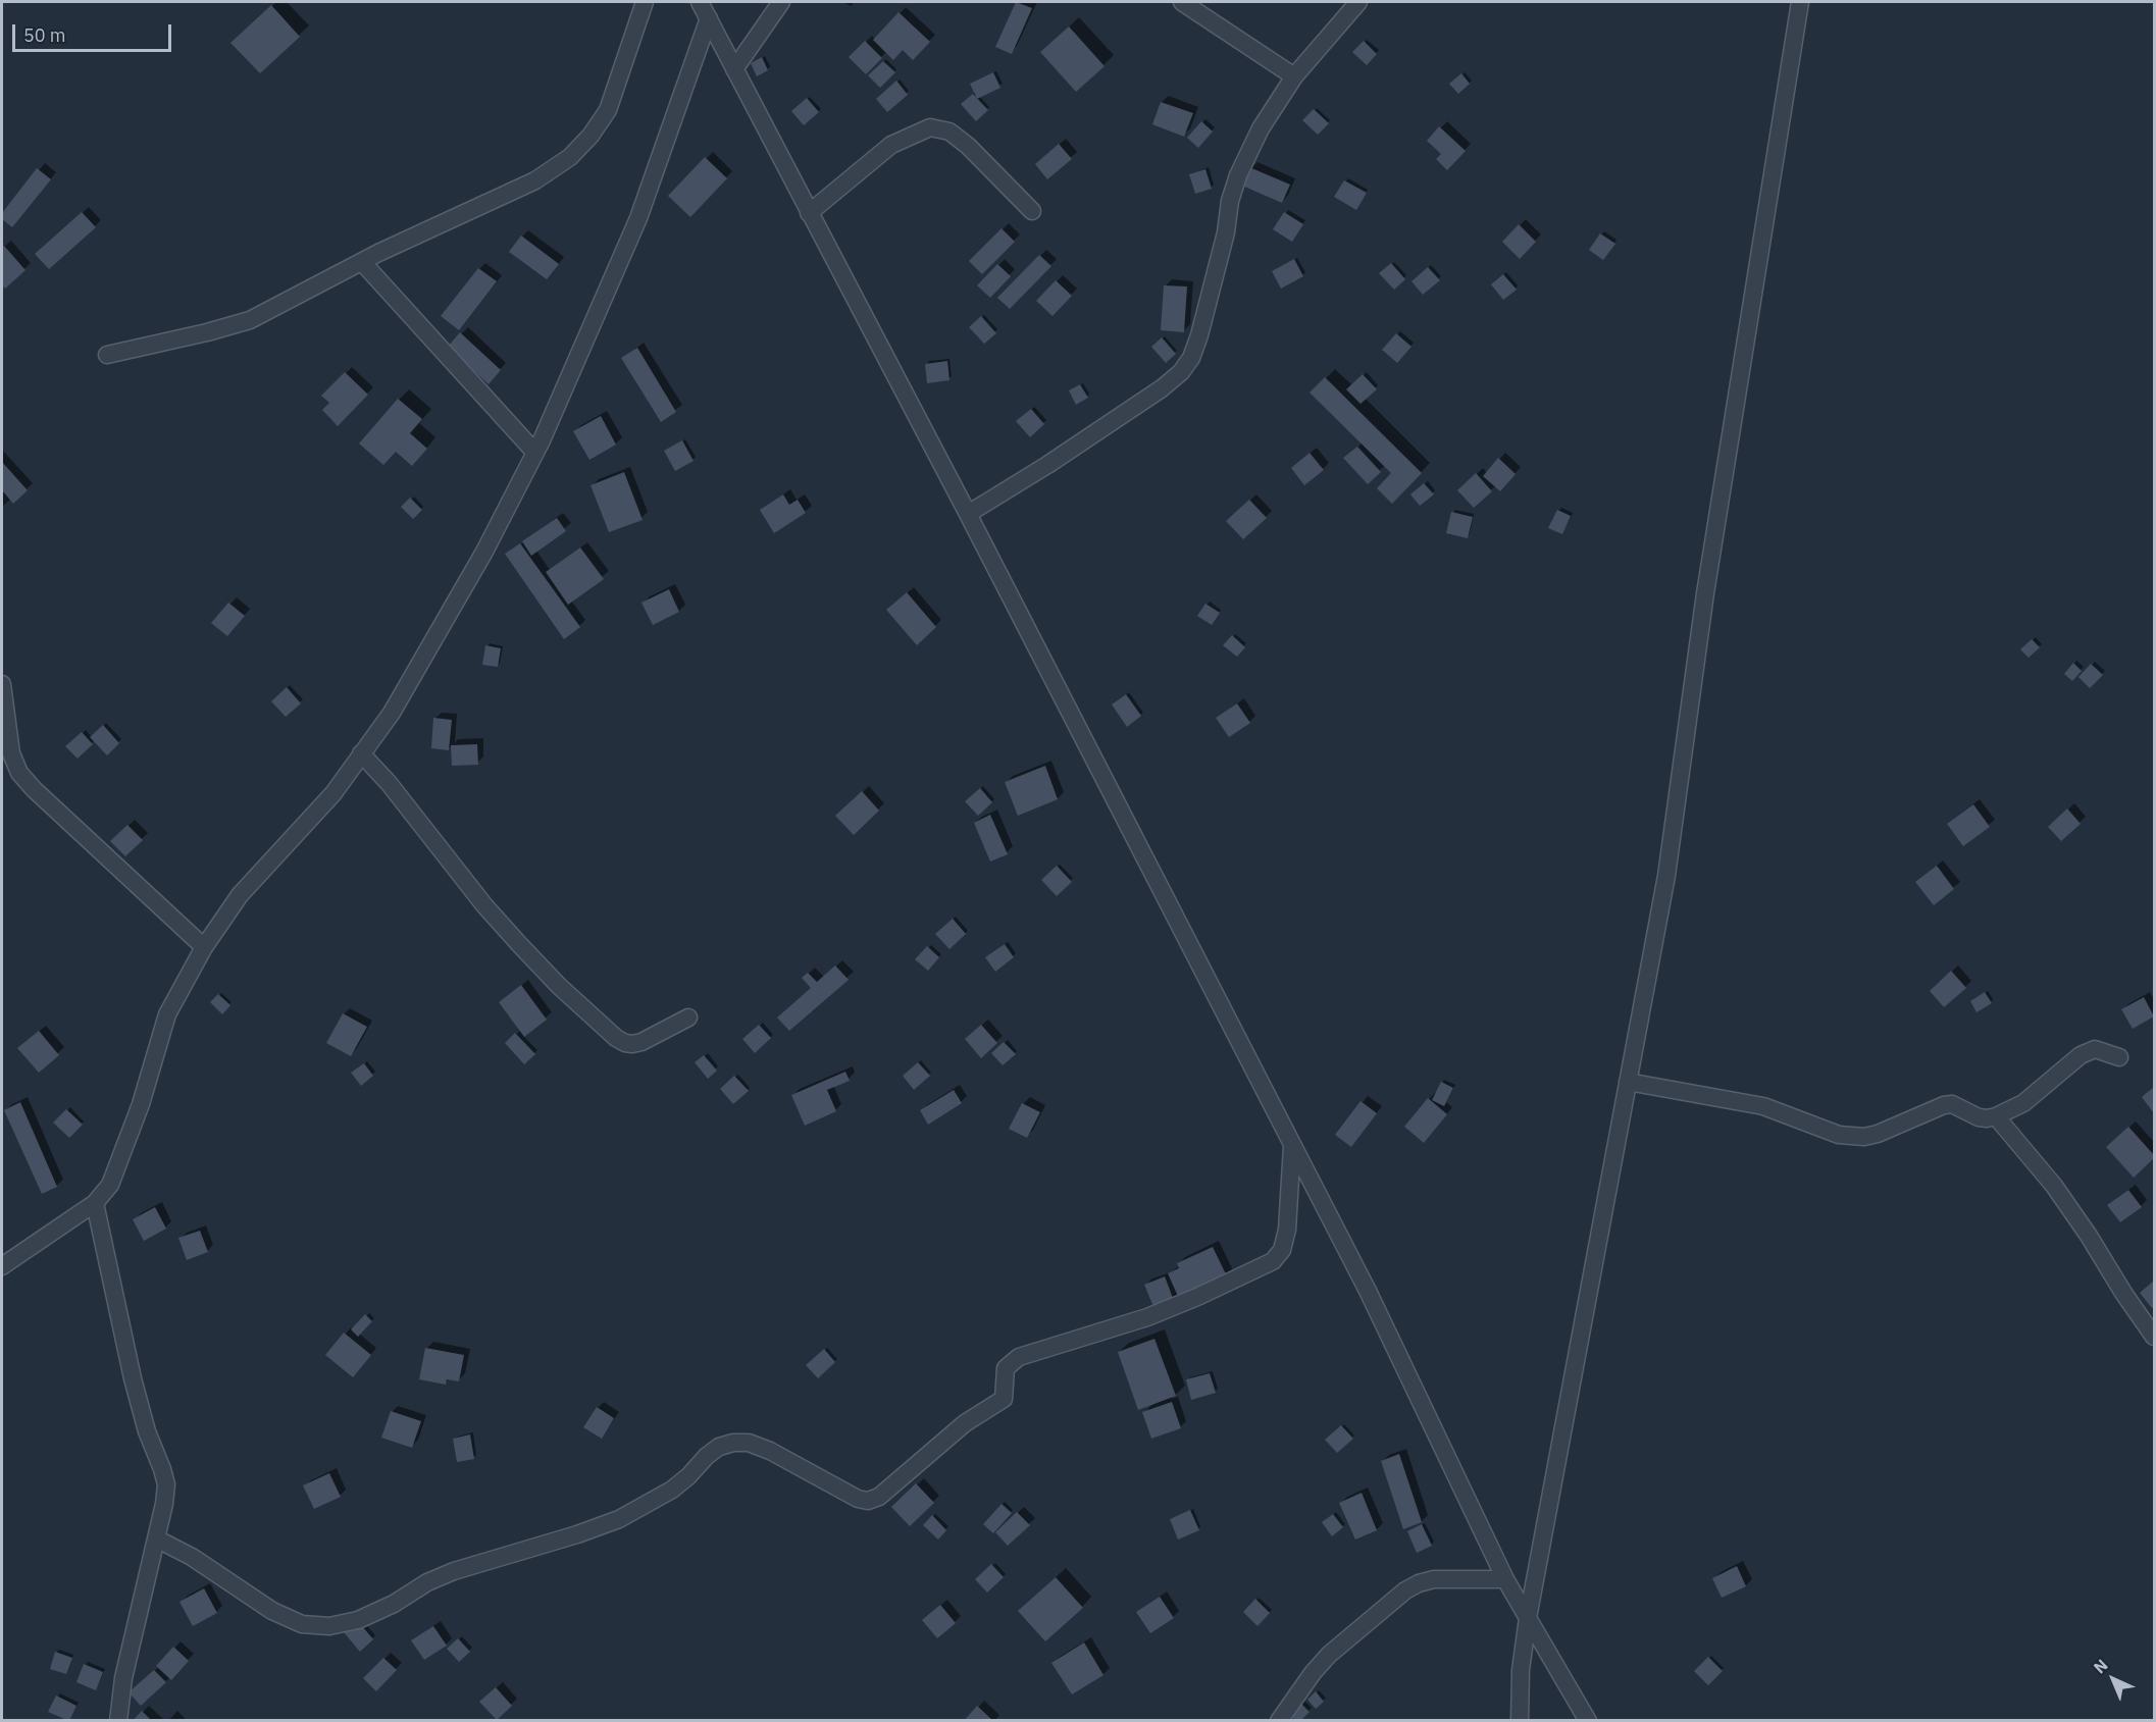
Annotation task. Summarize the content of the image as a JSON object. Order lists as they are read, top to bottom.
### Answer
{
  "scale_bar": "50 m",
  "north": "top left"
}
